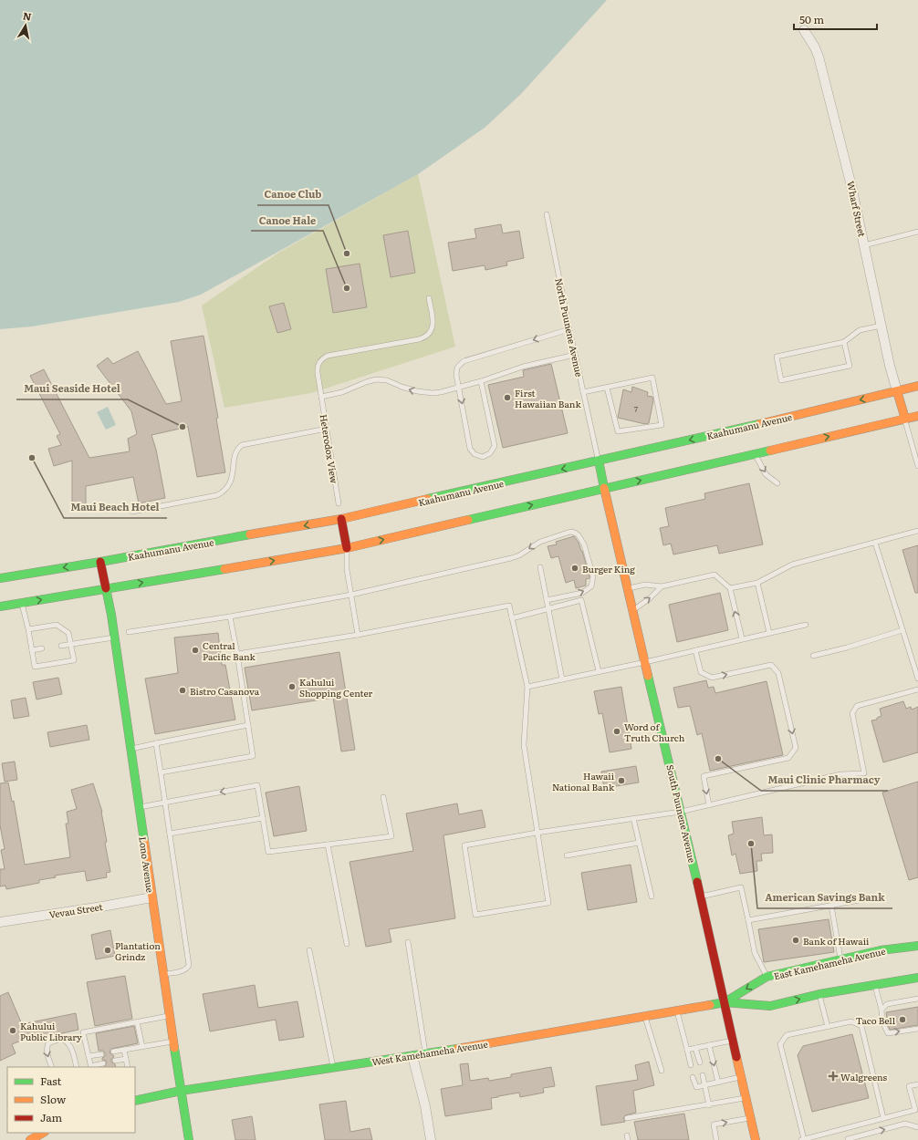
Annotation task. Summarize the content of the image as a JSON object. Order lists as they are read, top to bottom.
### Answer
{
  "streets": {
    "main road": [
      "Kaahumanu Avenue",
      "South Puunene Avenue",
      "Lono Avenue",
      "East Kamehameha Avenue",
      "West Kamehameha Avenue"
    ],
    "street": ["Wharf Street", "Vevau Street"],
    "lane": ["North Puunene Avenue", "Heterodox View"]
  },
  "crossings": [
    ["Wharf Street", "Kaahumanu Avenue"],
    ["North Puunene Avenue", "Kaahumanu Avenue"],
    ["North Puunene Avenue", "South Puunene Avenue"],
    ["Kaahumanu Avenue", "South Puunene Avenue"],
    ["Kaahumanu Avenue", "Lono Avenue"],
    ["South Puunene Avenue", "East Kamehameha Avenue"],
    ["South Puunene Avenue", "West Kamehameha Avenue"],
    ["Lono Avenue", "Vevau Street"],
    ["Lono Avenue", "West Kamehameha Avenue"],
    ["East Kamehameha Avenue", "West Kamehameha Avenue"]
  ],
  "places": {
    "other": [
      "Canoe Club",
      "Canoe Hale",
      "First Hawaiian Bank",
      "Maui Seaside Hotel",
      "Maui Beach Hotel",
      "Burger King",
      "Central Pacific Bank",
      "Kahului Shopping Center",
      "Bistro Casanova",
      "Word of Truth Church",
      "Maui Clinic Pharmacy",
      "Hawaii National Bank",
      "American Savings Bank",
      "Bank of Hawaii",
      "Plantation Grindz",
      "Taco Bell",
      "Kahului Public Library"
    ],
    "health": ["Walgreens"]
  },
  "house_numbers": ["7"],
  "legend": ["Fast", "Slow", "Jam"],
  "scale_bar": "50 m",
  "north": "top"
}
